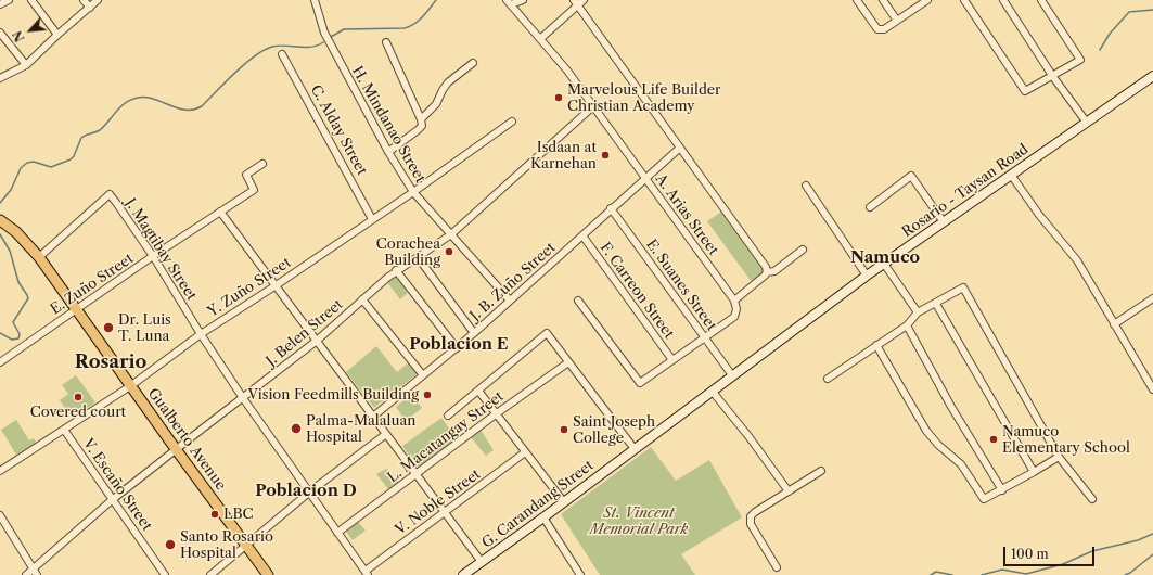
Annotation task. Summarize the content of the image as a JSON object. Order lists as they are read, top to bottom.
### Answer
{
  "streets": {
    "main road": ["Rosario - Taysan Road", "Gualberto Avenue", "G. Carandang Street"],
    "street": [
      "H. Mindanao Street",
      "C. Alday Street",
      "A. Arias Street",
      "J. Magtibay Street",
      "J. B. Zuño Street",
      "E. Zuño Street",
      "E. Suanes Street",
      "Y. Zuño Street",
      "F. Carreon Street",
      "J. Belen Street",
      "L. Macatangay Street",
      "V. Escaño Street",
      "V. Noble Street"
    ]
  },
  "crossings": [
    ["H. Mindanao Street", "J. B. Zuño Street"],
    ["H. Mindanao Street", "Y. Zuño Street"],
    ["H. Mindanao Street", "J. Belen Street"],
    ["C. Alday Street", "Y. Zuño Street"],
    ["Rosario - Taysan Road", "E. Suanes Street"],
    ["Rosario - Taysan Road", "G. Carandang Street"],
    ["A. Arias Street", "J. B. Zuño Street"],
    ["A. Arias Street", "J. Belen Street"],
    ["J. Magtibay Street", "E. Zuño Street"],
    ["J. Magtibay Street", "Y. Zuño Street"],
    ["J. Magtibay Street", "J. Belen Street"],
    ["J. Magtibay Street", "L. Macatangay Street"],
    ["J. Magtibay Street", "Gualberto Avenue"],
    ["J. Magtibay Street", "V. Noble Street"],
    ["J. B. Zuño Street", "E. Suanes Street"],
    ["J. B. Zuño Street", "F. Carreon Street"],
    ["E. Zuño Street", "Gualberto Avenue"],
    ["E. Suanes Street", "G. Carandang Street"],
    ["Y. Zuño Street", "Gualberto Avenue"],
    ["Y. Zuño Street", "V. Escaño Street"],
    ["J. Belen Street", "Gualberto Avenue"],
    ["J. Belen Street", "V. Escaño Street"]
  ],
  "districts": [
    "Namuco",
    "Poblacion E",
    "Rosario",
    "Poblacion D"
  ],
  "parks": ["St. Vincent Memorial Park"],
  "places": [
    "Marvelous Life Builder Christian Academy",
    "Isdaan at Karnehan",
    "Corachea Building",
    "Dr. Luis T. Luna",
    "Vision Feedmills Building",
    "Covered court",
    "Palma-Malaluan Hospital",
    "Saint Joseph College",
    "Namuco Elementary School",
    "LBC",
    "Santo Rosario Hospital"
  ],
  "scale_bar": "100 m",
  "north": "bottom left"
}
